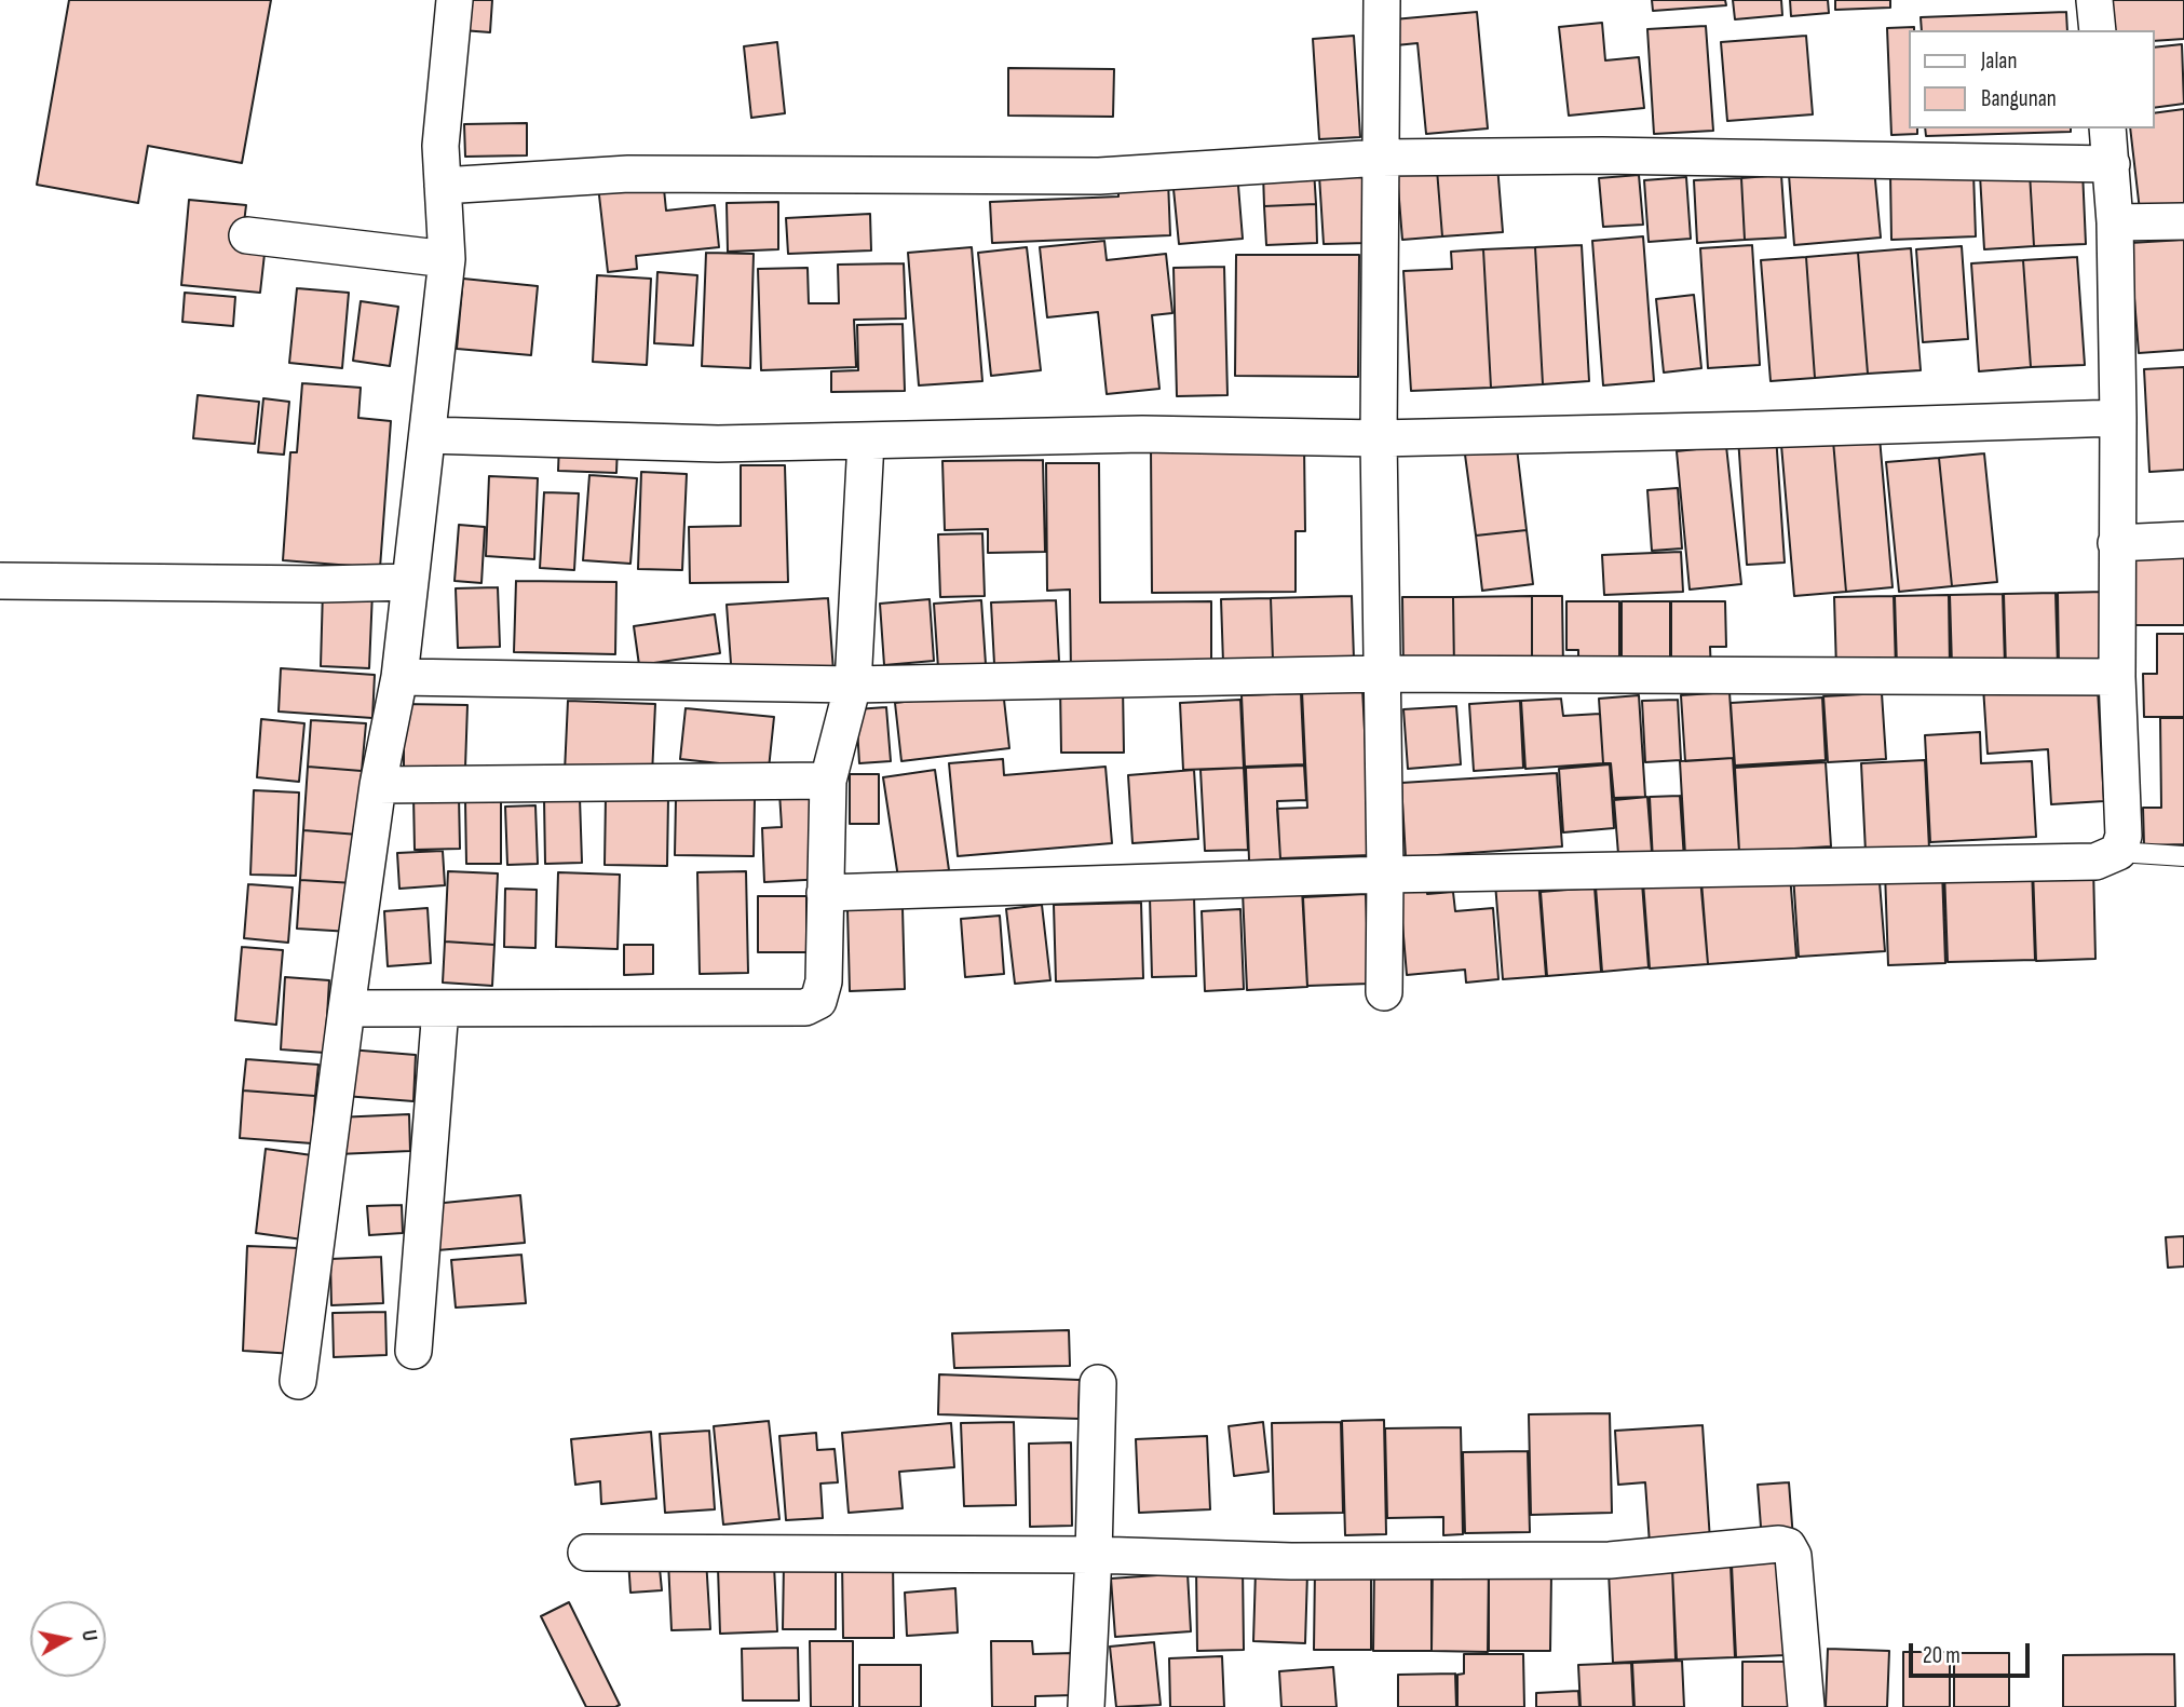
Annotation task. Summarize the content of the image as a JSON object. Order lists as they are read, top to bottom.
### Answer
{
  "legend": ["Jalan", "Bangunan"],
  "scale_bar": "20 m",
  "north": "right"
}
